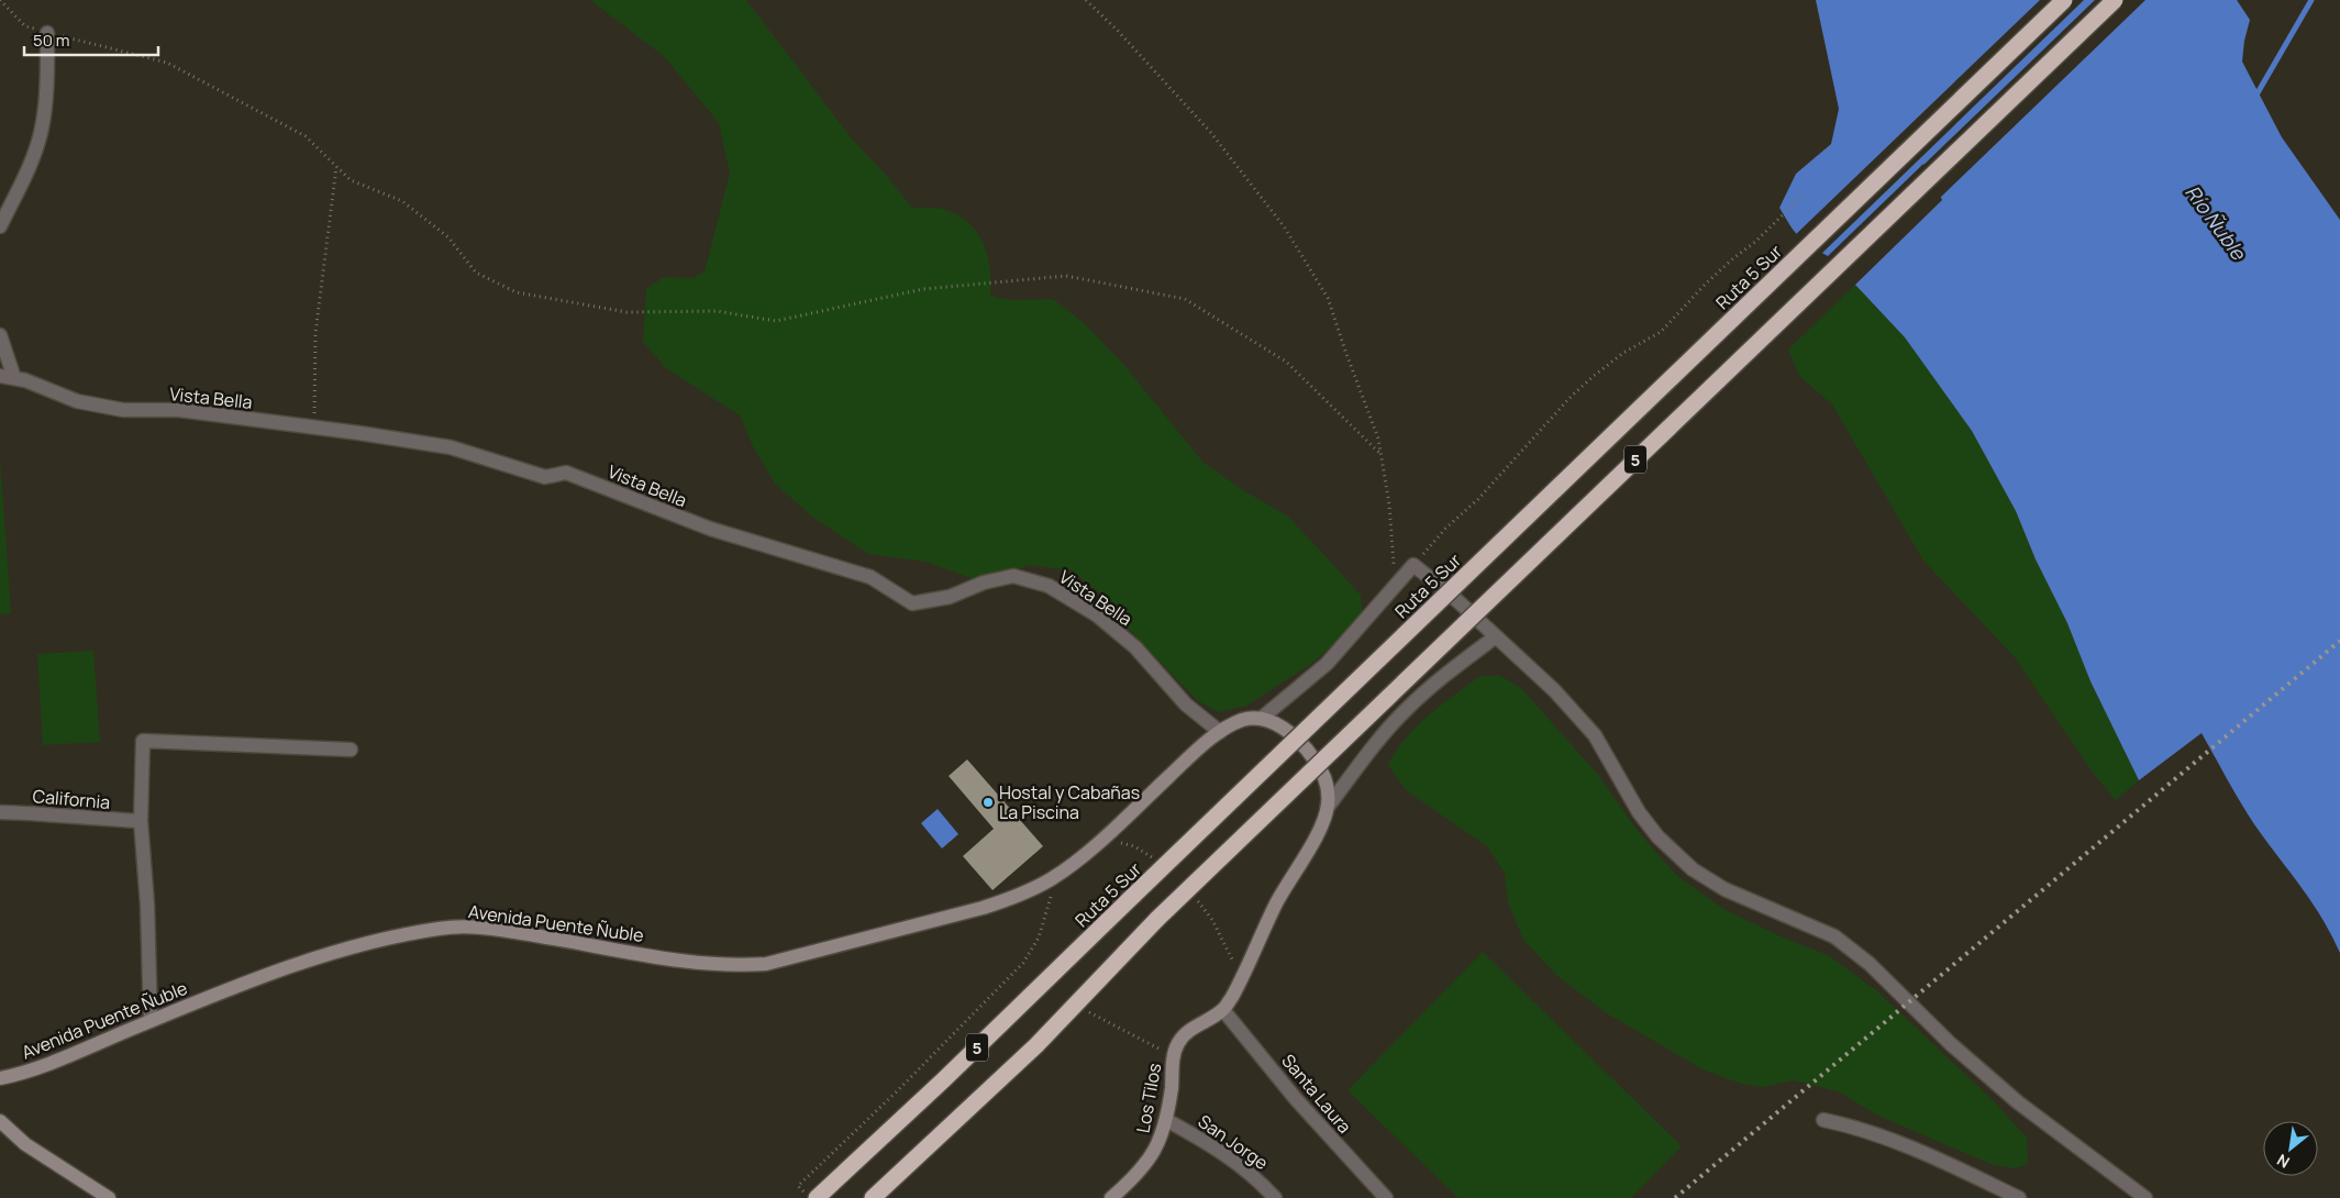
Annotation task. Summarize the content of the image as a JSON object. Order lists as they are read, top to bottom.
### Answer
{
  "streets": {
    "highway": ["Ruta 5 Sur", "5"],
    "street": [
      "Vista Bella",
      "California",
      "Avenida Puente Ñuble",
      "Santa Laura",
      "Los Tilos",
      "San Jorge"
    ]
  },
  "crossings": [
    ["Vista Bella", "Avenida Puente Ñuble"],
    ["Santa Laura", "Los Tilos"],
    ["Los Tilos", "San Jorge"]
  ],
  "water": ["Río Ñuble"],
  "places": ["Hostal y Cabañas La Piscina"],
  "scale_bar": "50 m",
  "north": "bottom left"
}
